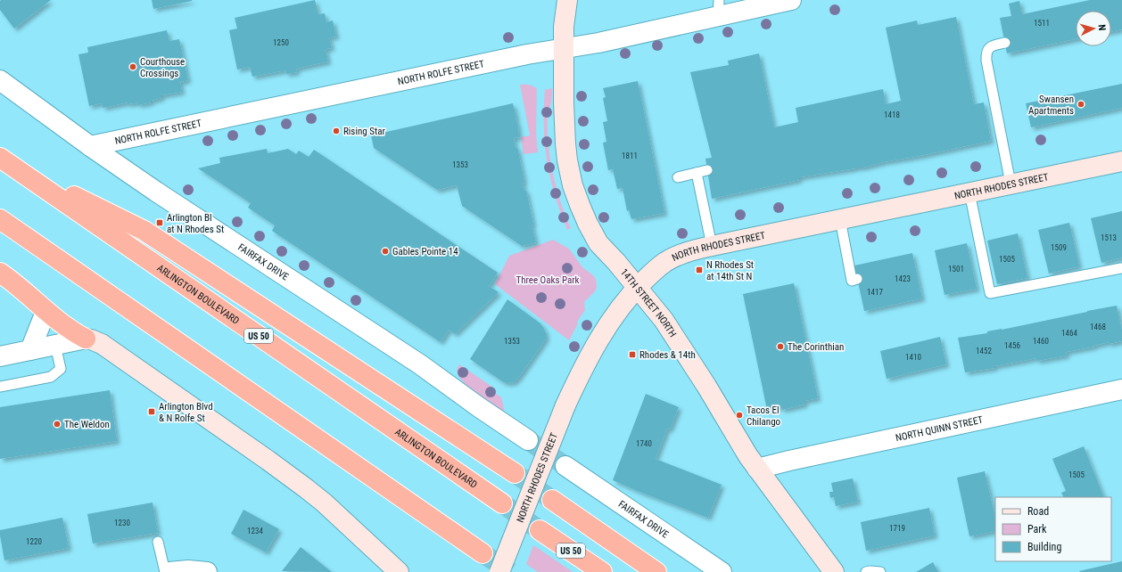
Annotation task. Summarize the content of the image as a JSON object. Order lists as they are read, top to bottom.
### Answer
{
  "streets": {
    "highway": ["ARLINGTON BOULEVARD", "US 50"],
    "street": [
      "NORTH ROLFE STREET",
      "NORTH RHODES STREET",
      "FAIRFAX DRIVE",
      "14TH STREET NORTH",
      "NORTH QUINN STREET"
    ]
  },
  "crossings": [
    ["NORTH ROLFE STREET", "FAIRFAX DRIVE"],
    ["NORTH ROLFE STREET", "14TH STREET NORTH"],
    ["NORTH RHODES STREET", "14TH STREET NORTH"],
    ["14TH STREET NORTH", "NORTH QUINN STREET"]
  ],
  "parks": ["Three Oaks Park"],
  "places": {
    "other": [
      "Courthouse Crossings",
      "Swansen Apartments",
      "Rising Star",
      "Gables Pointe 14",
      "The Corinthian",
      "Tacos El Chilango",
      "The Weldon"
    ],
    "transit": [
      "Arlington Bl at N Rhodes St",
      "N Rhodes St at 14th St N",
      "Rhodes & 14th",
      "Arlington Blvd & N Rolfe St"
    ]
  },
  "house_numbers": [
    "1511",
    "1250",
    "1418",
    "1811",
    "1353",
    "1513",
    "1509",
    "1505",
    "1501",
    "1423",
    "1417",
    "1468",
    "1464",
    "1353",
    "1460",
    "1456",
    "1452",
    "1410",
    "1740",
    "1505",
    "1230",
    "1719",
    "1234",
    "1220"
  ],
  "legend": ["Road", "Park", "Building"],
  "north": "right"
}
